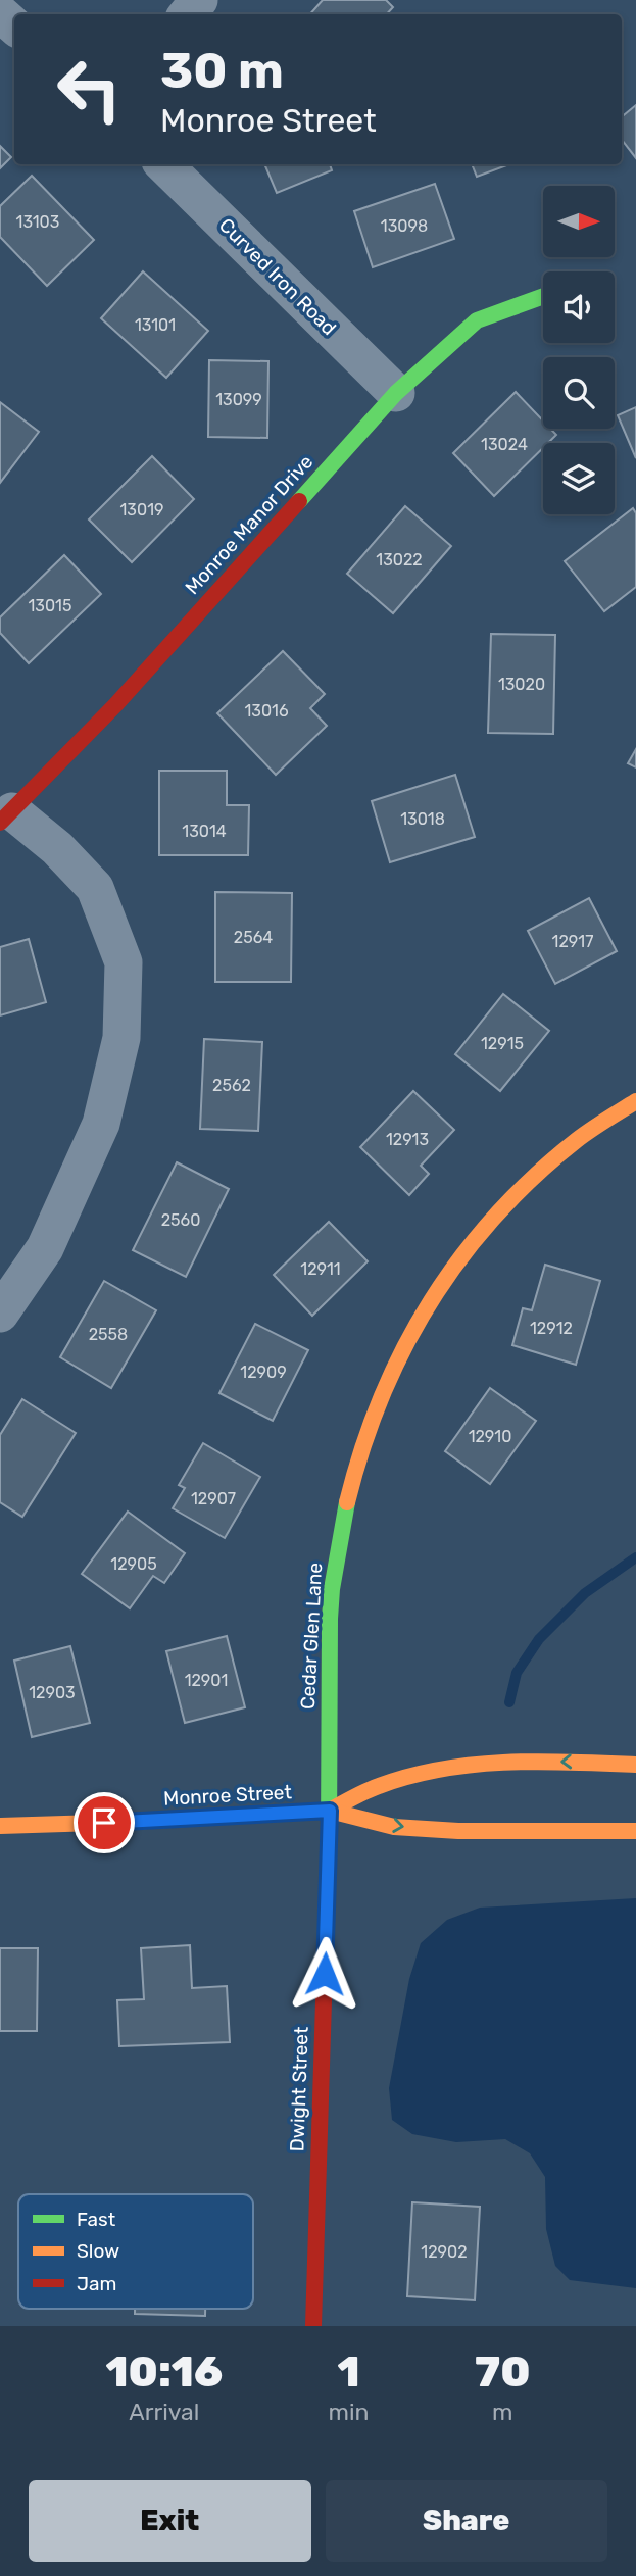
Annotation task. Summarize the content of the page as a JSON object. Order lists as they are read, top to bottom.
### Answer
{
  "streets": {
    "street": [
      "Curved Iron Road",
      "Monroe Manor Drive",
      "Cedar Glen Lane",
      "Monroe Street",
      "Dwight Street"
    ]
  },
  "crossings": [
    ["Curved Iron Road", "Monroe Manor Drive"],
    ["Cedar Glen Lane", "Monroe Street"],
    ["Cedar Glen Lane", "Dwight Street"],
    ["Monroe Street", "Dwight Street"]
  ],
  "house_numbers": [
    "13103",
    "13098",
    "13101",
    "13099",
    "13024",
    "13019",
    "13022",
    "13015",
    "13020",
    "13016",
    "13018",
    "13014",
    "2564",
    "12917",
    "12915",
    "2562",
    "12913",
    "2560",
    "12911",
    "12912",
    "2558",
    "12909",
    "12910",
    "12907",
    "12905",
    "12901",
    "12903",
    "12902"
  ],
  "legend": ["Fast", "Slow", "Jam"],
  "north": "right",
  "page": {
    "turn": ["30 m", "Monroe Street"],
    "eta": [
      "10:16",
      "Arrival",
      "1",
      "min",
      "70",
      "m"
    ],
    "buttons": ["Exit", "Share"]
  }
}
